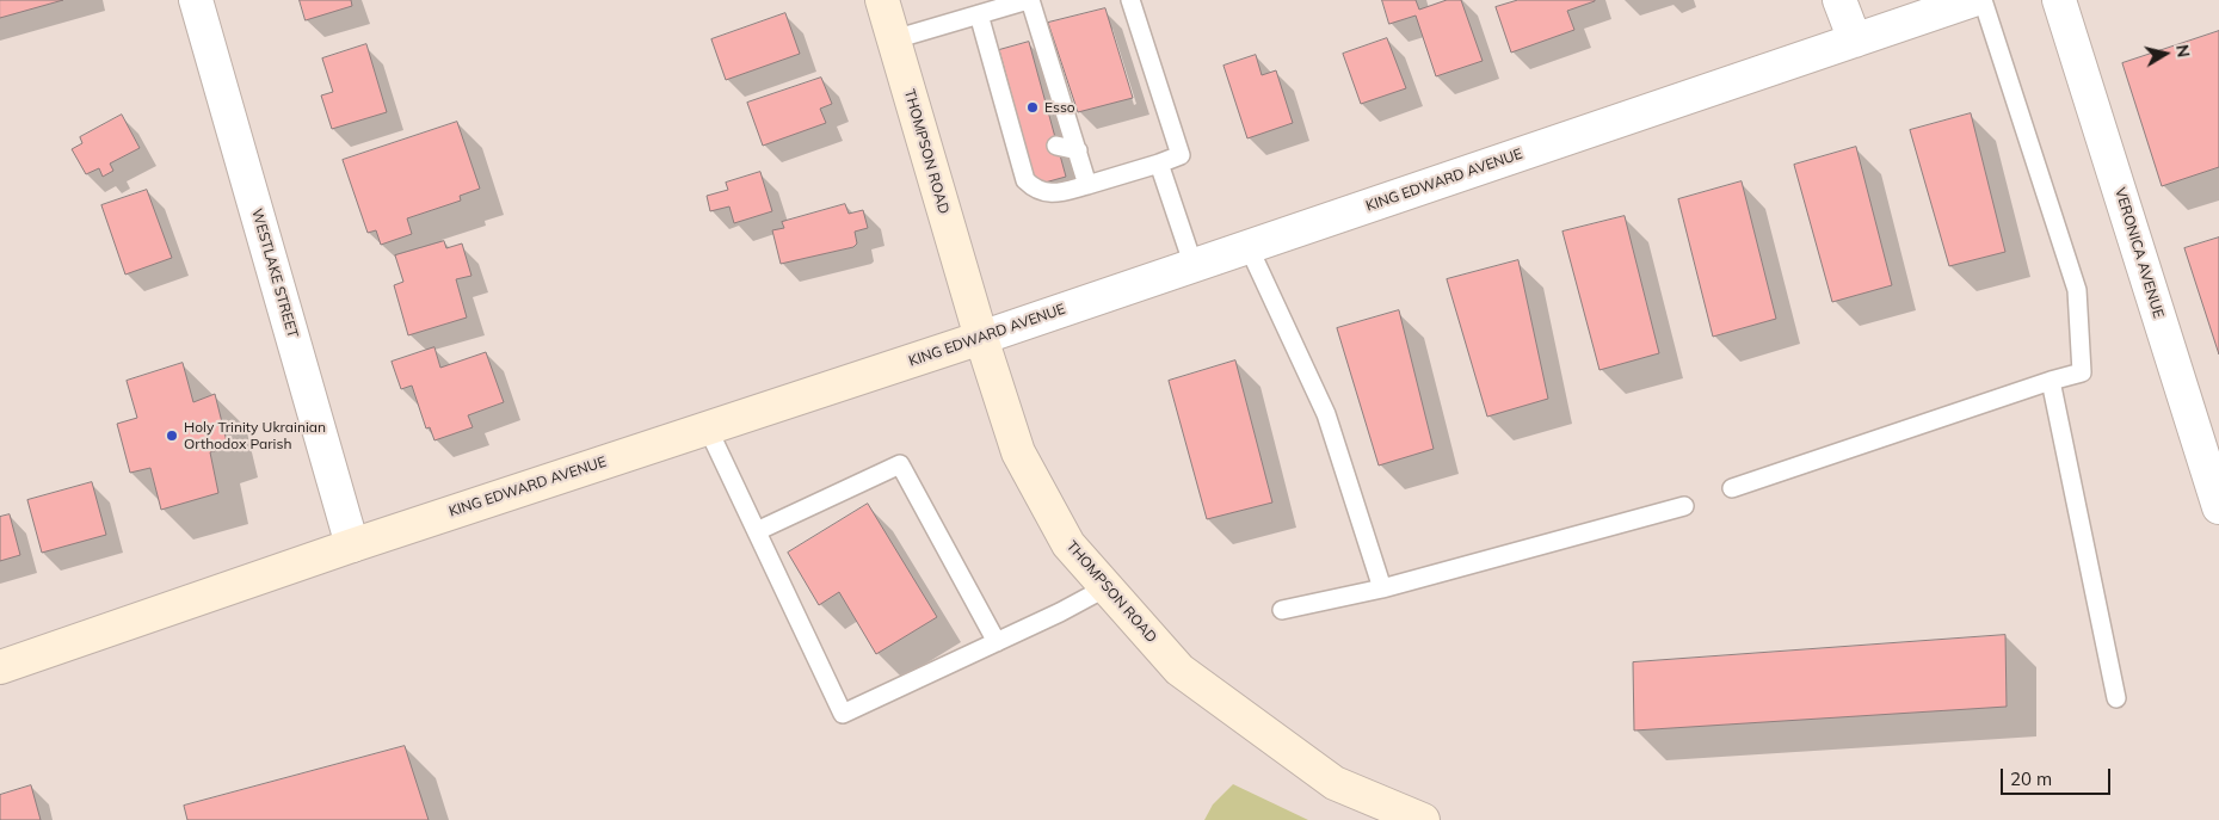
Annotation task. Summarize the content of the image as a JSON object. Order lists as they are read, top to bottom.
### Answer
{
  "streets": {
    "street": [
      "THOMPSON ROAD",
      "KING EDWARD AVENUE",
      "VERONICA AVENUE",
      "WESTLAKE STREET"
    ]
  },
  "crossings": [
    ["THOMPSON ROAD", "KING EDWARD AVENUE"],
    ["KING EDWARD AVENUE", "WESTLAKE STREET"]
  ],
  "places": ["Esso", "Holy Trinity Ukrainian Orthodox Parish"],
  "scale_bar": "20 m",
  "north": "right"
}
